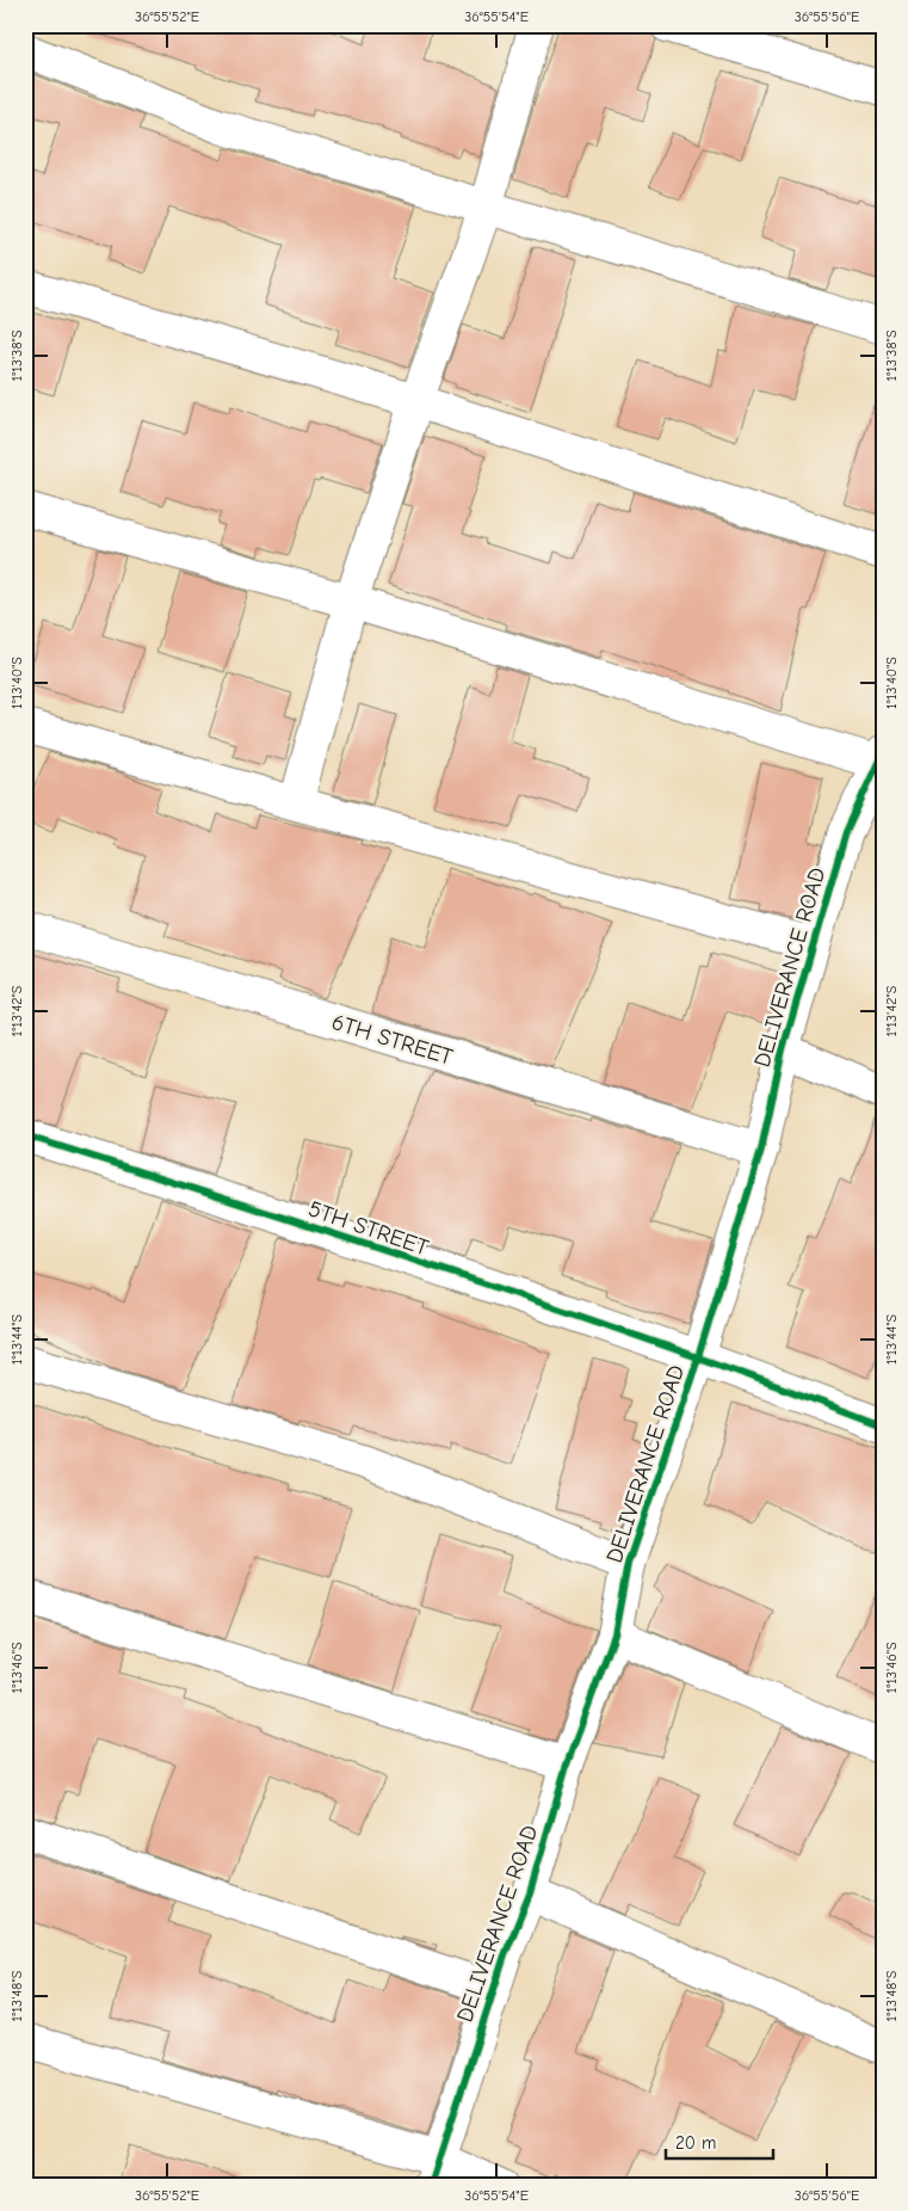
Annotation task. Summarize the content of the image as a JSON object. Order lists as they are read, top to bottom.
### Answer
{
  "streets": {
    "street": ["DELIVERANCE ROAD", "6TH STREET", "5TH STREET"]
  },
  "crossings": [
    ["DELIVERANCE ROAD", "6TH STREET"],
    ["DELIVERANCE ROAD", "5TH STREET"]
  ],
  "scale_bar": "20 m",
  "coordinates": [
    "36°55'52\"E",
    "36°55'54\"E",
    "36°55'56\"E",
    "1°13'38\"S",
    "1°13'40\"S",
    "1°13'42\"S",
    "1°13'44\"S",
    "1°13'46\"S",
    "1°13'48\"S"
  ]
}
